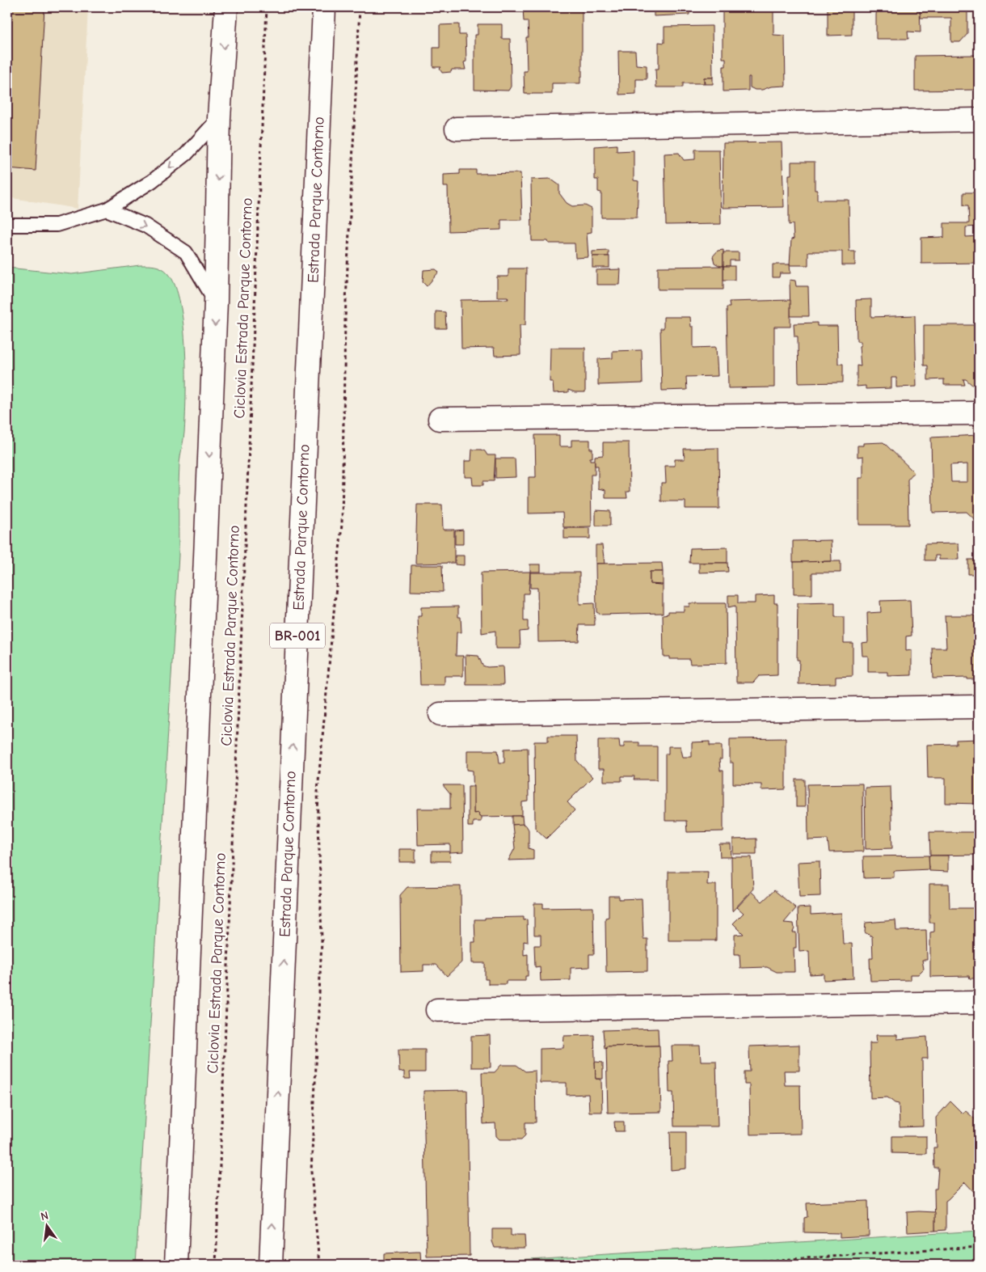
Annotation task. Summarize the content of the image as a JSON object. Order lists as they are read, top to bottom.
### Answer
{
  "streets": {
    "main road": ["Estrada Parque Contorno", "BR-001"],
    "path": ["Ciclovia Estrada Parque Contorno"]
  },
  "north": "top"
}
